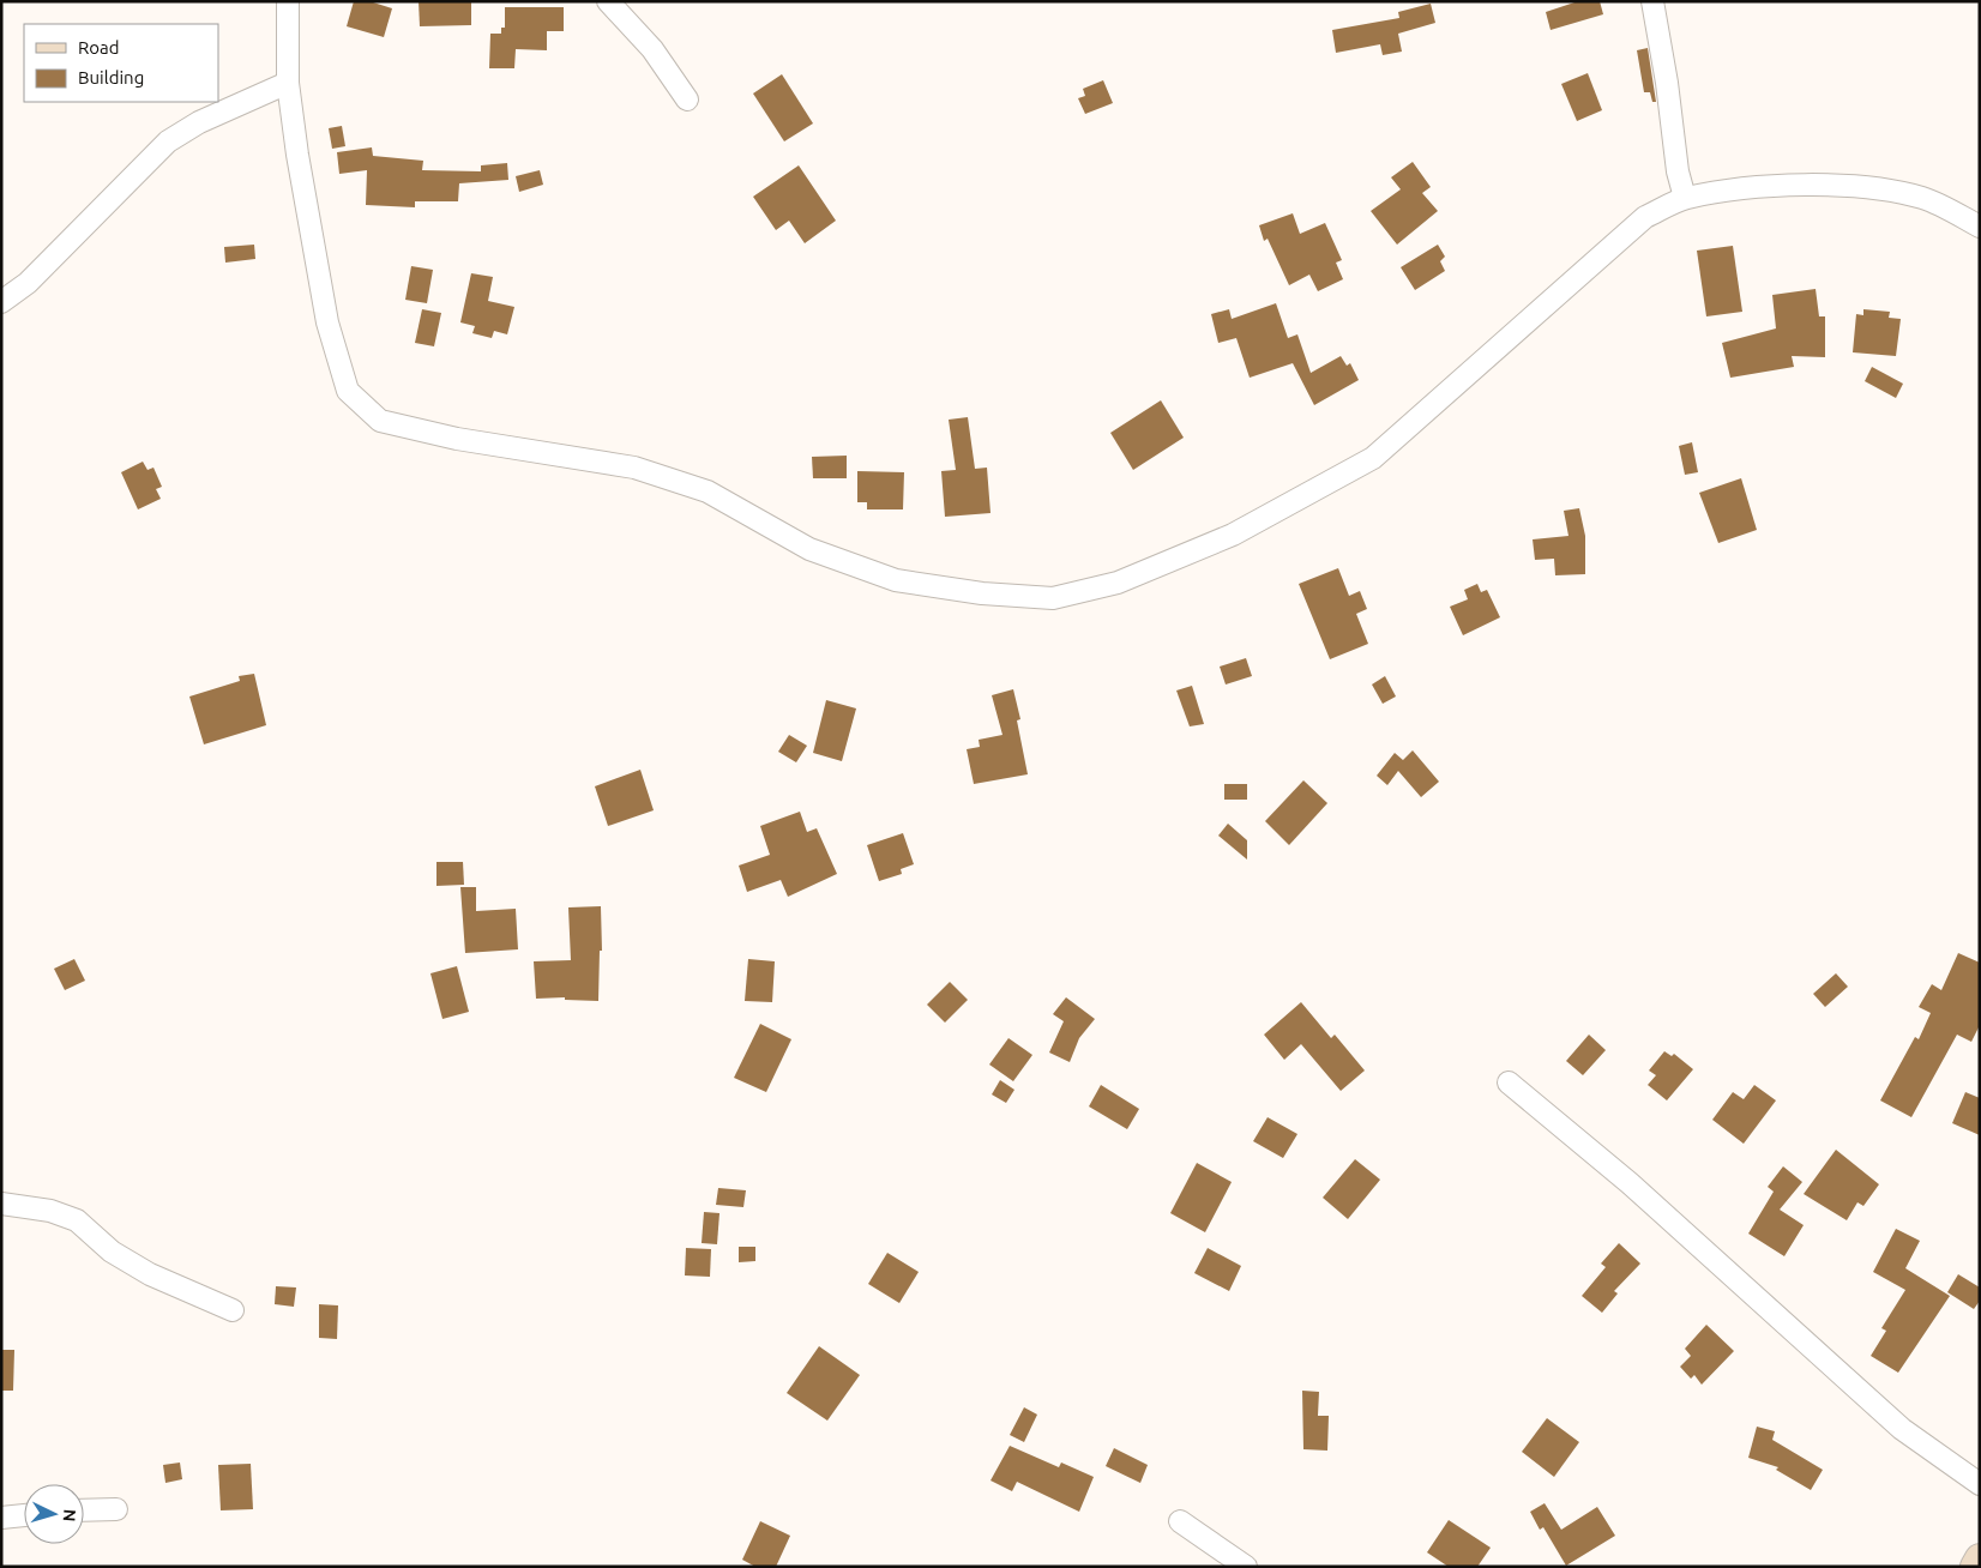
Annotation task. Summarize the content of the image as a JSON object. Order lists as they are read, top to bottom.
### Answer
{
  "legend": ["Road", "Building"],
  "north": "right"
}
